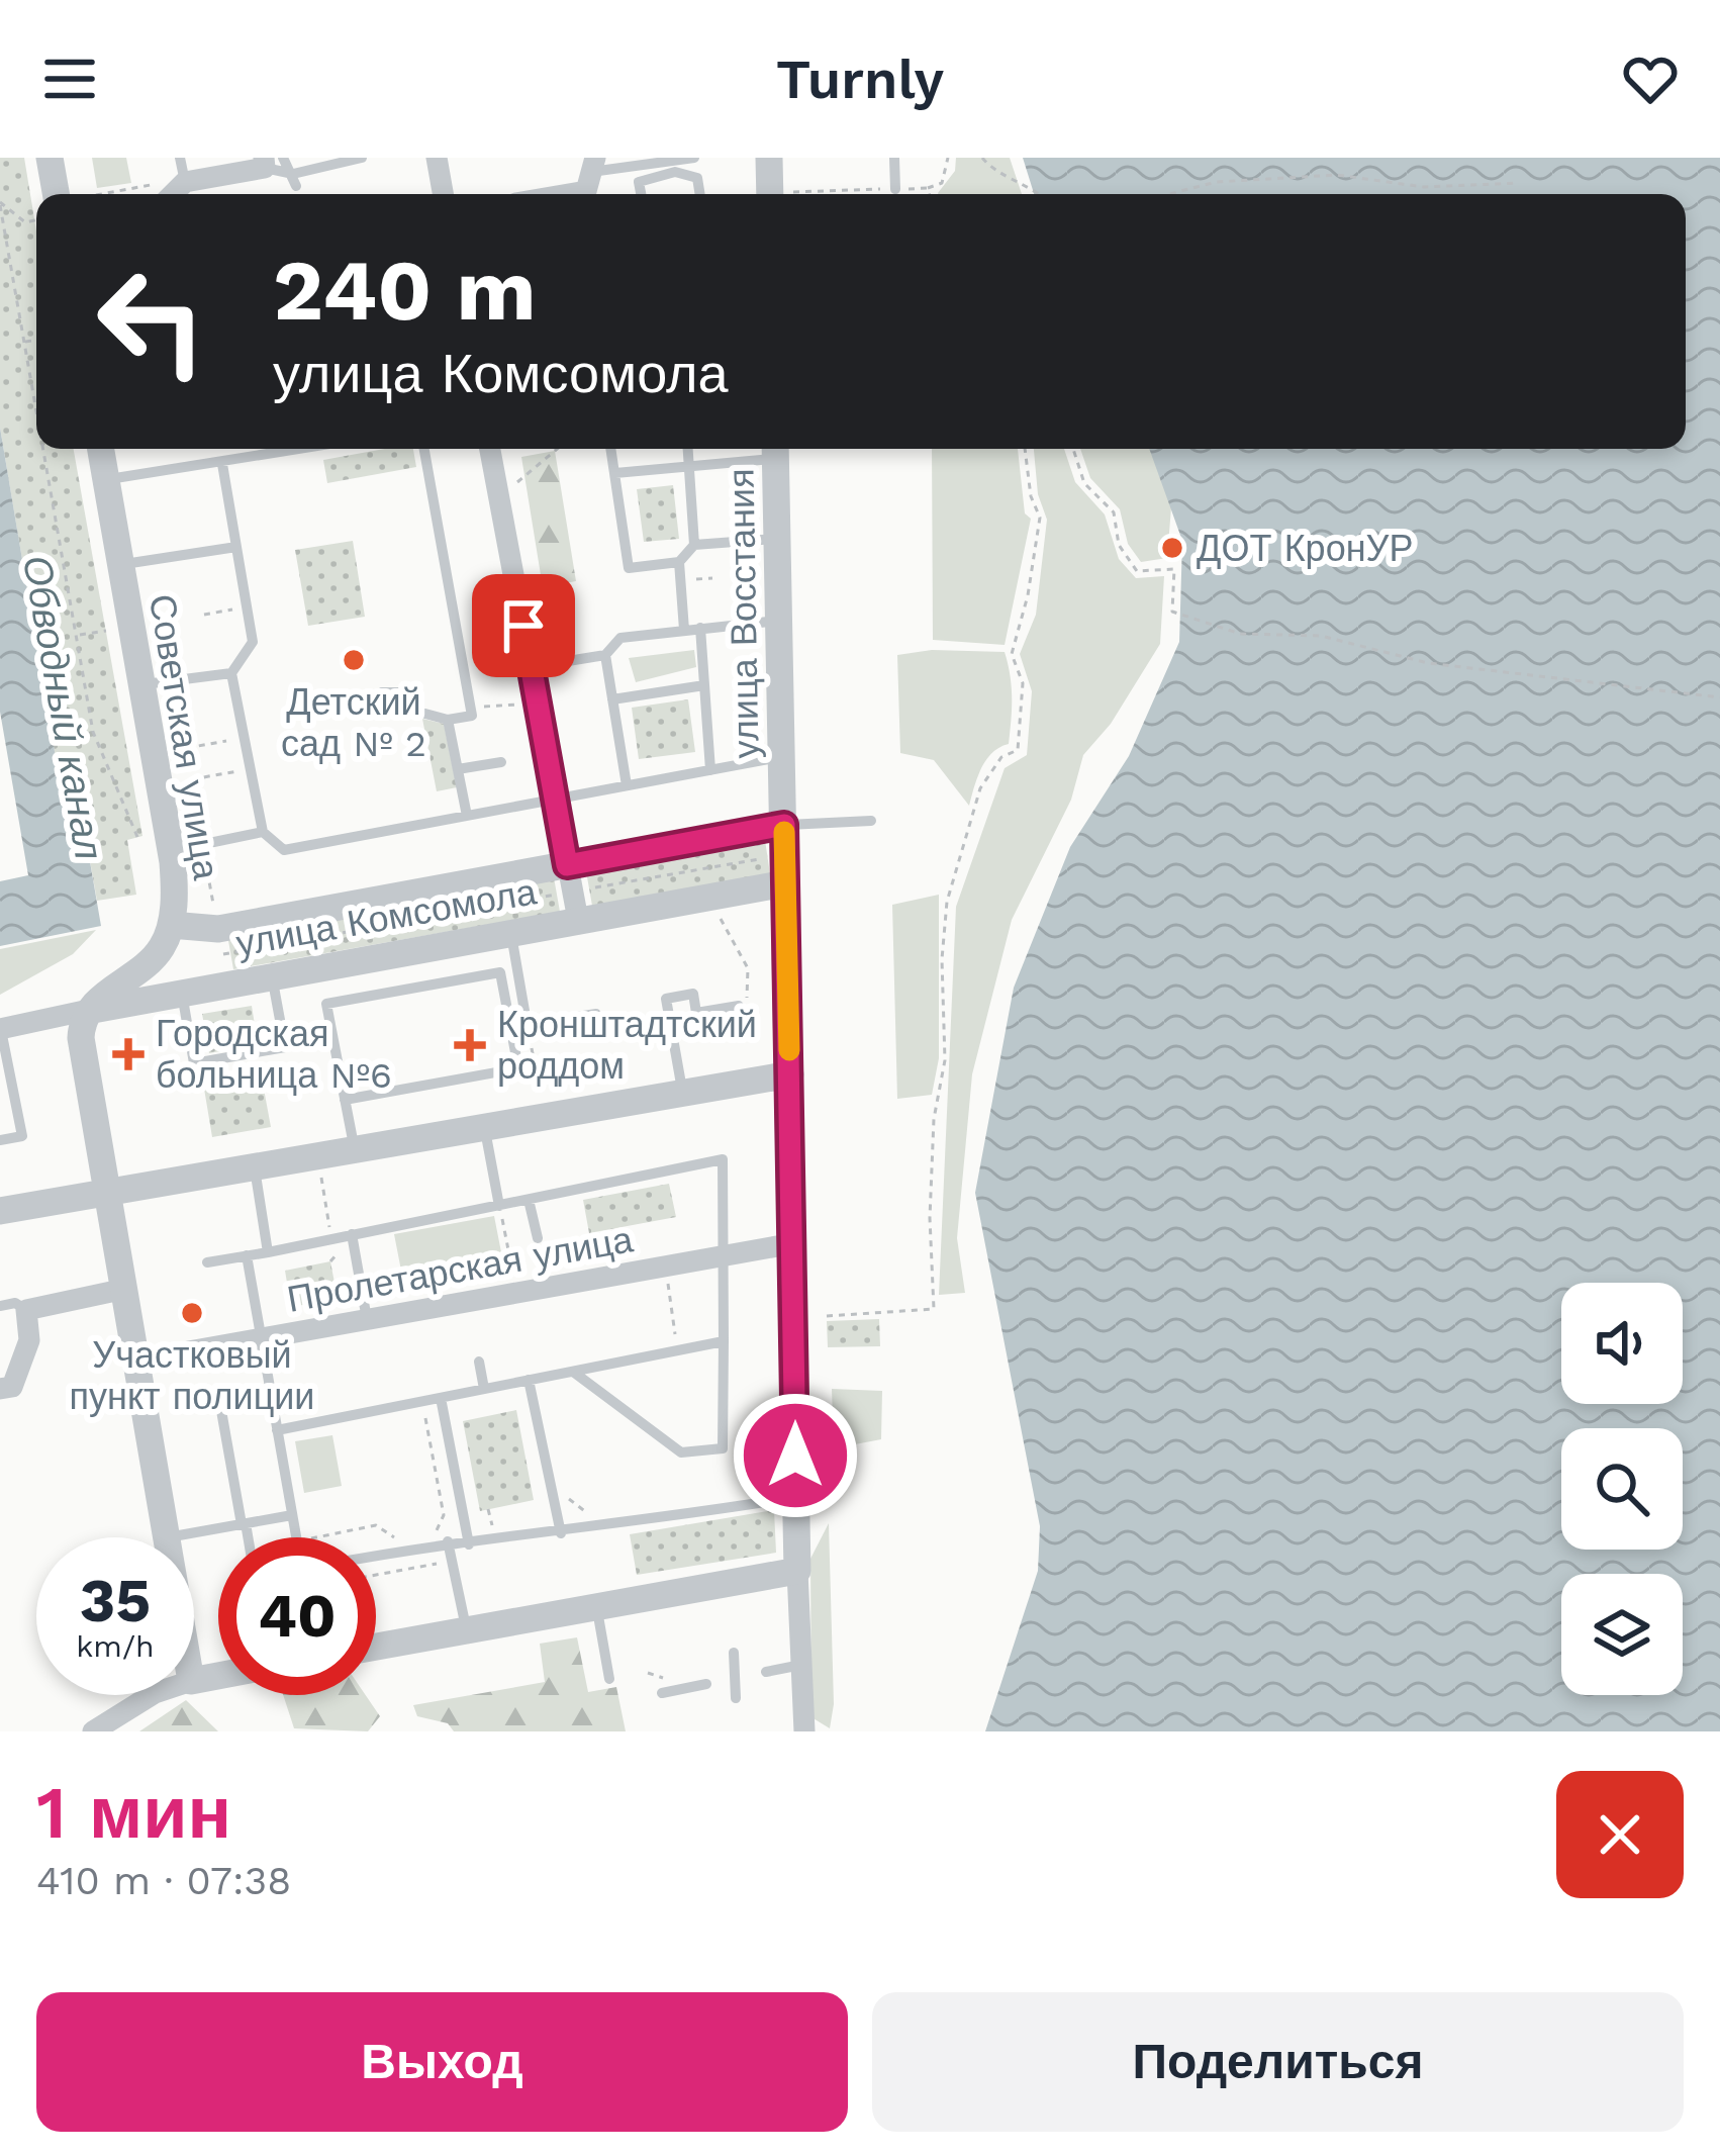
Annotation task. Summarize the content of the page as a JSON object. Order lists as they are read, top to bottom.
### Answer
{
  "streets": {
    "street": [
      "улица Восстания",
      "Советская улица",
      "улица Комсомола",
      "Пролетарская улица"
    ]
  },
  "crossings": [
    ["улица Восстания", "улица Комсомола"],
    ["улица Восстания", "Пролетарская улица"],
    ["Советская улица", "улица Комсомола"]
  ],
  "water": ["Обводный канал"],
  "places": {
    "other": ["ДОТ КронУР", "Детский сад № 2", "Участковый пункт полиции"],
    "health": ["Кронштадтский роддом", "Городская больница №6"]
  },
  "page": {
    "header": "Turnly",
    "turn": ["240 m", "улица Комсомола"],
    "speed": "35 km/h",
    "limit": "40",
    "heading": ["1 мин", "410 m · 07:38"],
    "buttons": ["Выход", "Поделиться"]
  }
}
